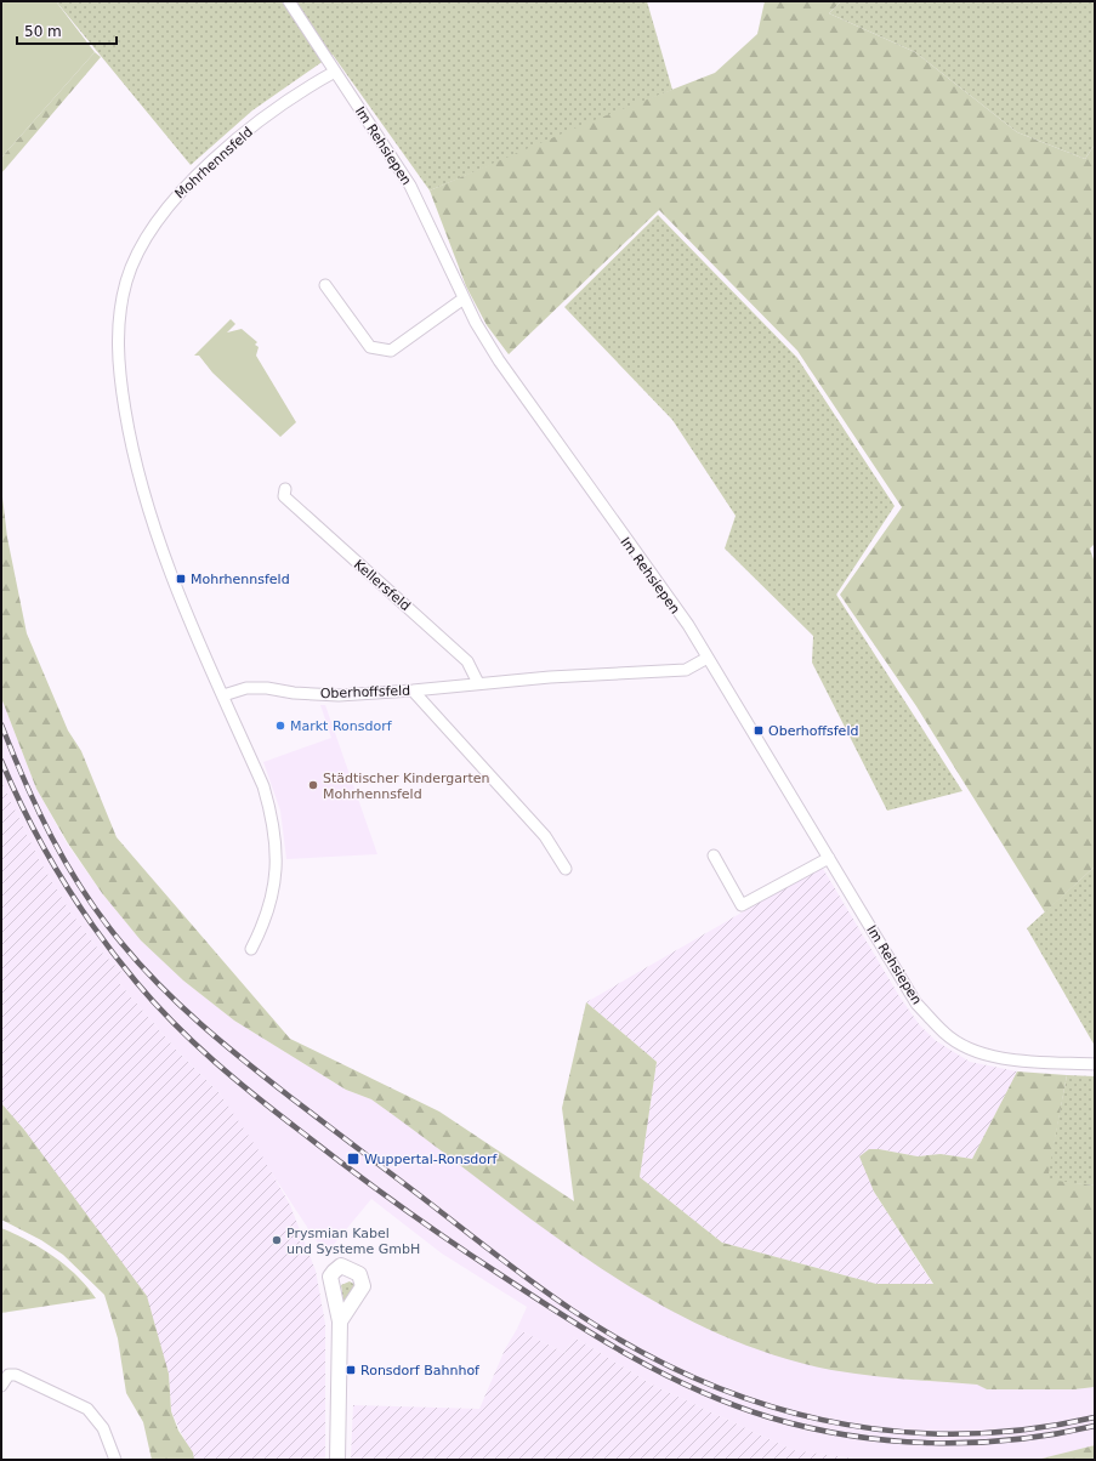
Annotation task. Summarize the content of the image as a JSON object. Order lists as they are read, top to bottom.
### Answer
{
  "streets": {
    "street": [
      "Im Rehsiepen",
      "Mohrhennsfeld",
      "Kellersfeld",
      "Oberhoffsfeld"
    ]
  },
  "crossings": [
    ["Im Rehsiepen", "Mohrhennsfeld"],
    ["Im Rehsiepen", "Oberhoffsfeld"],
    ["Mohrhennsfeld", "Oberhoffsfeld"],
    ["Kellersfeld", "Oberhoffsfeld"]
  ],
  "places": {
    "transit": [
      "Mohrhennsfeld",
      "Oberhoffsfeld",
      "Wuppertal-Ronsdorf",
      "Ronsdorf Bahnhof"
    ],
    "other": ["Markt Ronsdorf", "Städtischer Kindergarten Mohrhennsfeld", "Prysmian Kabel und Systeme GmbH"]
  },
  "scale_bar": "50 m"
}
